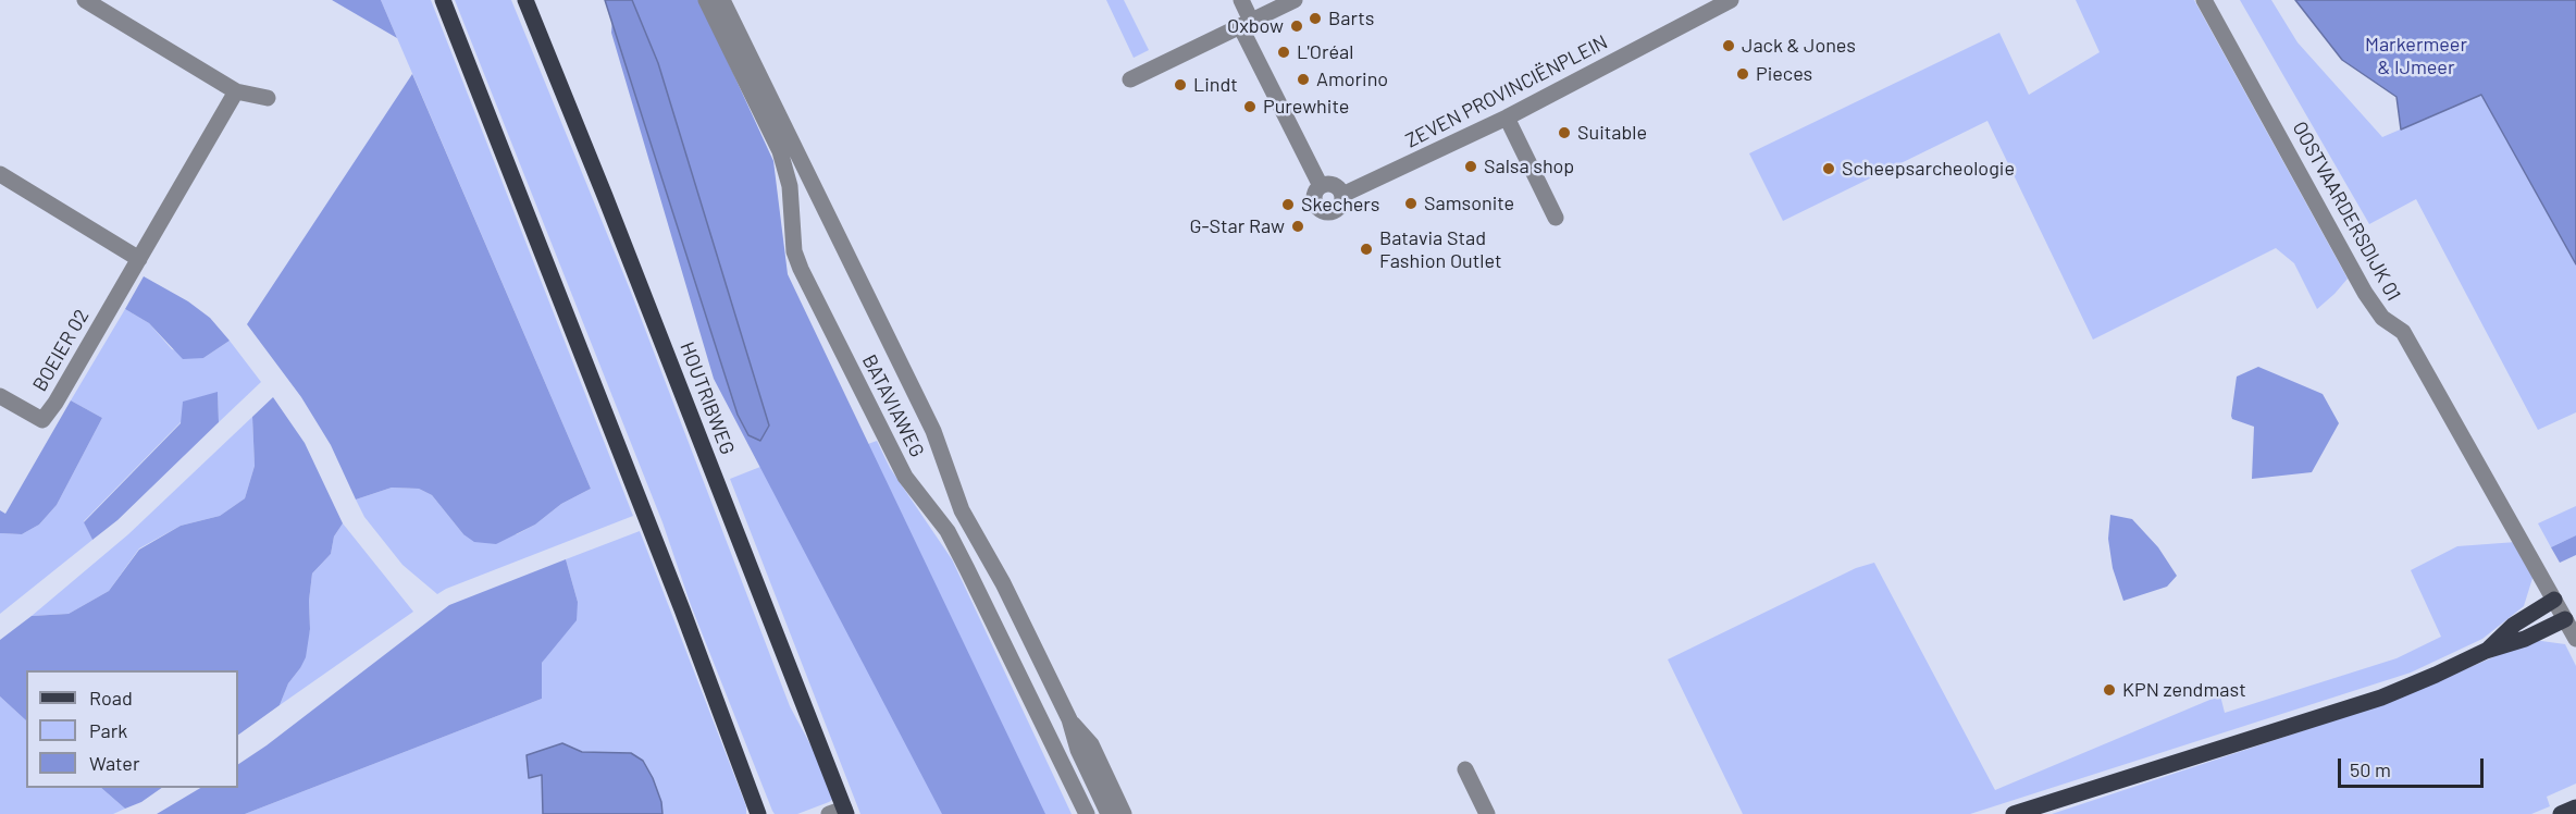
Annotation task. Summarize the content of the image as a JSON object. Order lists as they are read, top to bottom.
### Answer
{
  "streets": {
    "main road": ["HOUTRIBWEG"],
    "street": [
      "ZEVEN PROVINCIËNPLEIN",
      "OOSTVAARDERSDIJK 01",
      "BOEIER 02",
      "BATAVIAWEG"
    ]
  },
  "parks": ["Markermeer & IJmeer"],
  "places": [
    "Barts",
    "Oxbow",
    "Jack & Jones",
    "L'Oréal",
    "Pieces",
    "Amorino",
    "Lindt",
    "Purewhite",
    "Suitable",
    "Salsa shop",
    "Scheepsarcheologie",
    "Samsonite",
    "Skechers",
    "G-Star Raw",
    "Batavia Stad Fashion Outlet",
    "KPN zendmast"
  ],
  "legend": ["Road", "Park", "Water"],
  "scale_bar": "50 m"
}
